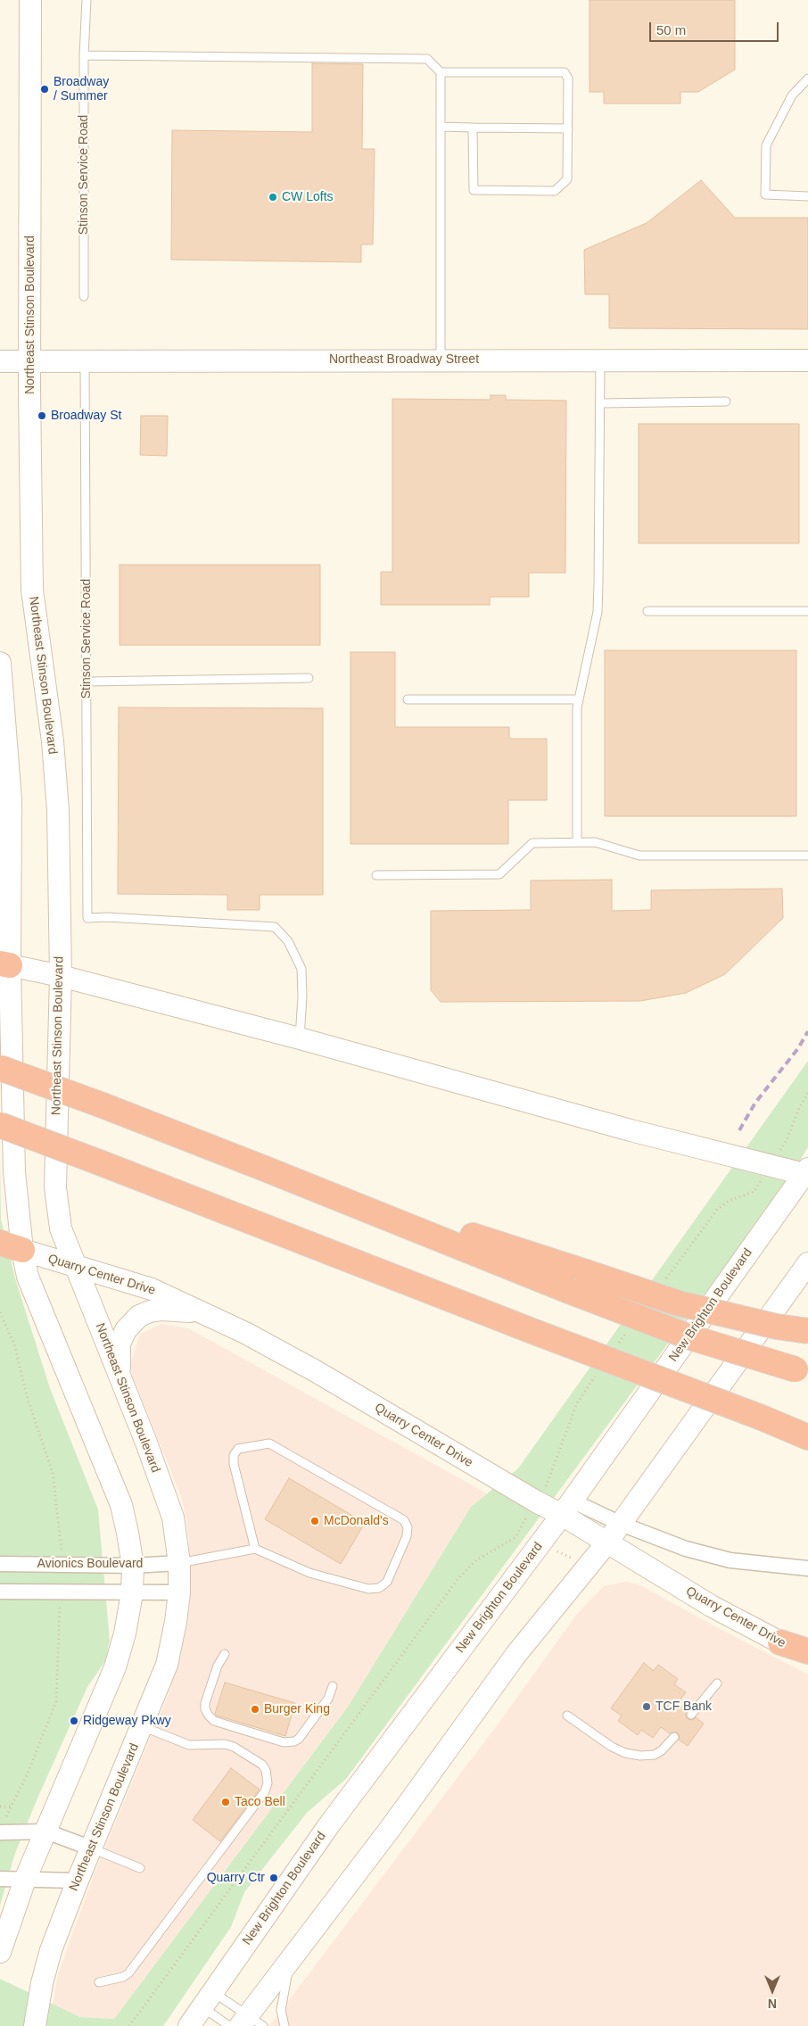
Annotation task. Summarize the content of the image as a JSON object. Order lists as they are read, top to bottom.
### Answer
{
  "streets": {
    "main road": [
      "Northeast Stinson Boulevard",
      "Northeast Broadway Street",
      "Quarry Center Drive",
      "New Brighton Boulevard"
    ],
    "street": ["Avionics Boulevard"],
    "lane": ["Stinson Service Road"]
  },
  "crossings": [
    ["Stinson Service Road", "Northeast Broadway Street"],
    ["Northeast Stinson Boulevard", "Northeast Broadway Street"],
    ["Northeast Stinson Boulevard", "Quarry Center Drive"],
    ["Northeast Stinson Boulevard", "Avionics Boulevard"],
    ["Quarry Center Drive", "New Brighton Boulevard"]
  ],
  "places": [
    "Broadway / Summer",
    "CW Lofts",
    "Broadway St",
    "McDonald's",
    "TCF Bank",
    "Burger King",
    "Ridgeway Pkwy",
    "Taco Bell",
    "Quarry Ctr"
  ],
  "scale_bar": "50 m",
  "north": "bottom"
}
